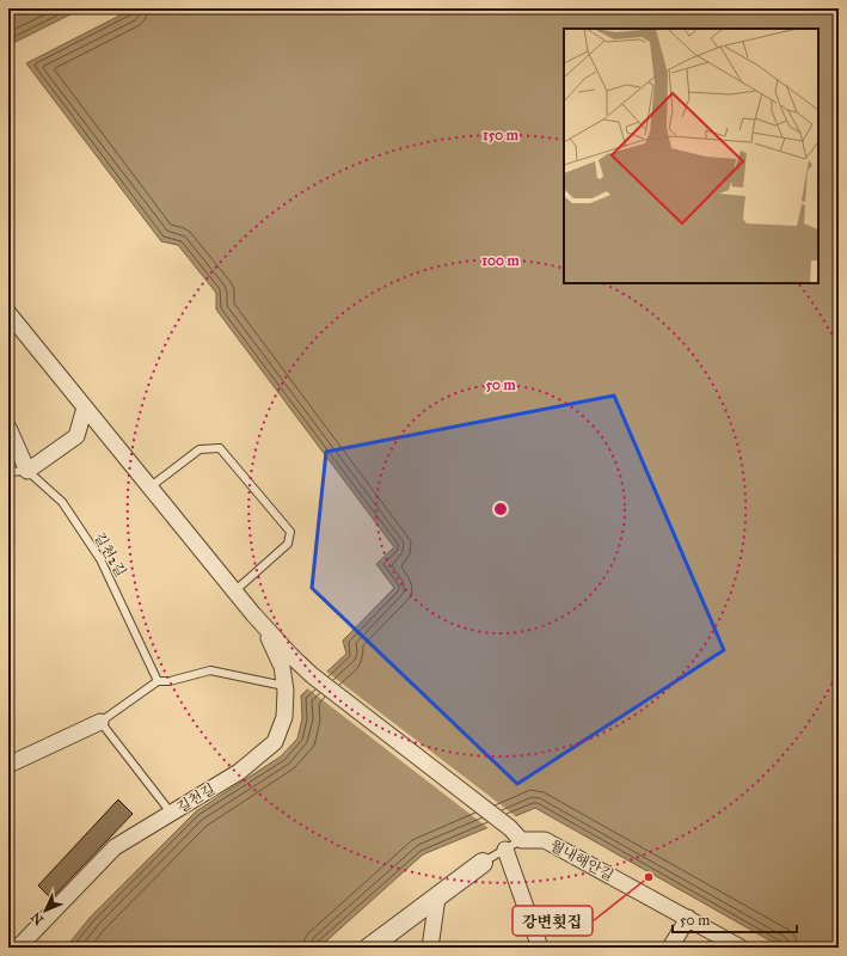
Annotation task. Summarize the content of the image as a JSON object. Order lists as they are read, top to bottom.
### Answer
{
  "streets": {
    "street": ["길천길", "월내해안길"],
    "lane": ["길천2길"]
  },
  "places": ["강변횟집"],
  "scale_bar": "50 m",
  "north": "bottom left",
  "rings": ["150 m", "100 m", "50 m"]
}
